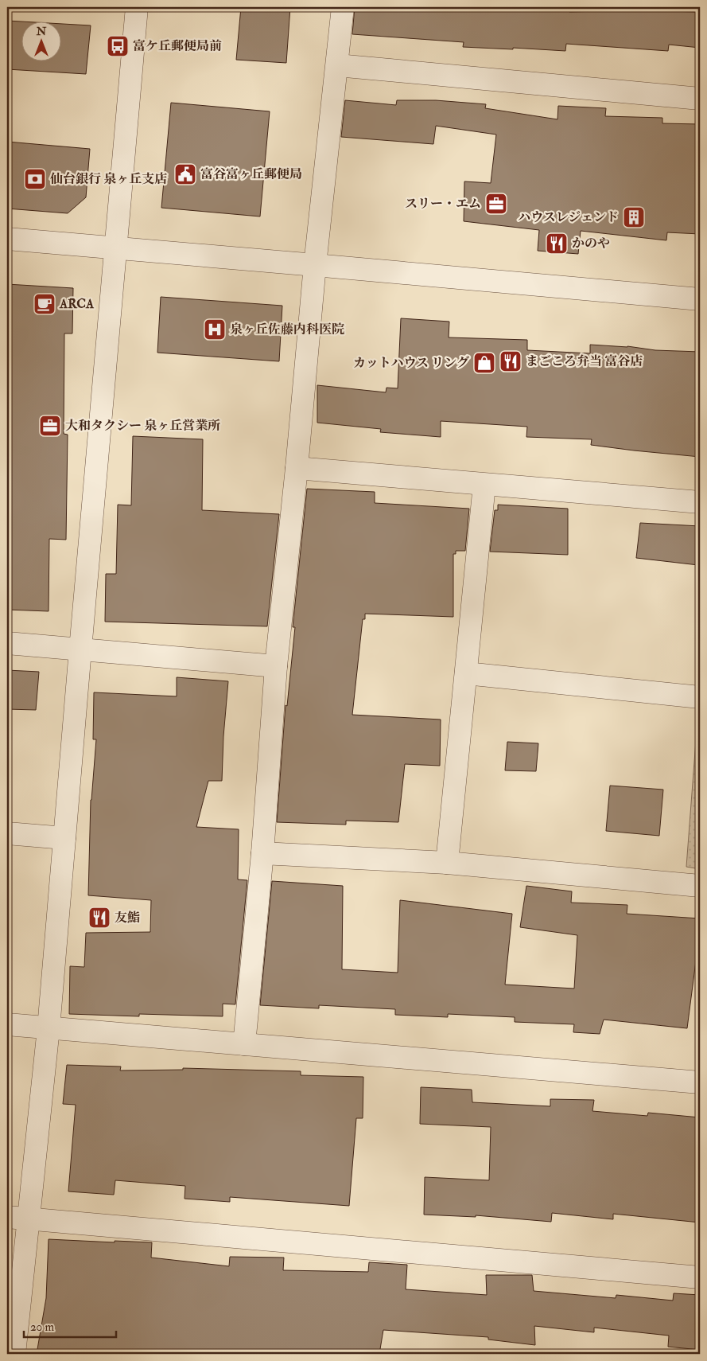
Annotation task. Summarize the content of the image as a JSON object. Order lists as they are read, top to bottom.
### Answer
{
  "places": {
    "bus stop": ["富ケ丘郵便局前"],
    "public building": ["富谷富ヶ丘郵便局"],
    "bank": ["仙台銀行 泉ヶ丘支店"],
    "office": ["スリー・エム", "大和タクシー 泉ヶ丘営業所"],
    "building": ["ハウスレジェンド"],
    "restaurant": ["かのや", "まごころ弁当 富谷店", "友鮨"],
    "cafe": ["ARCA"],
    "hospital": ["泉ヶ丘佐藤内科医院"],
    "shop": ["カットハウス リング"]
  },
  "scale_bar": "20 m",
  "north": "top"
}
